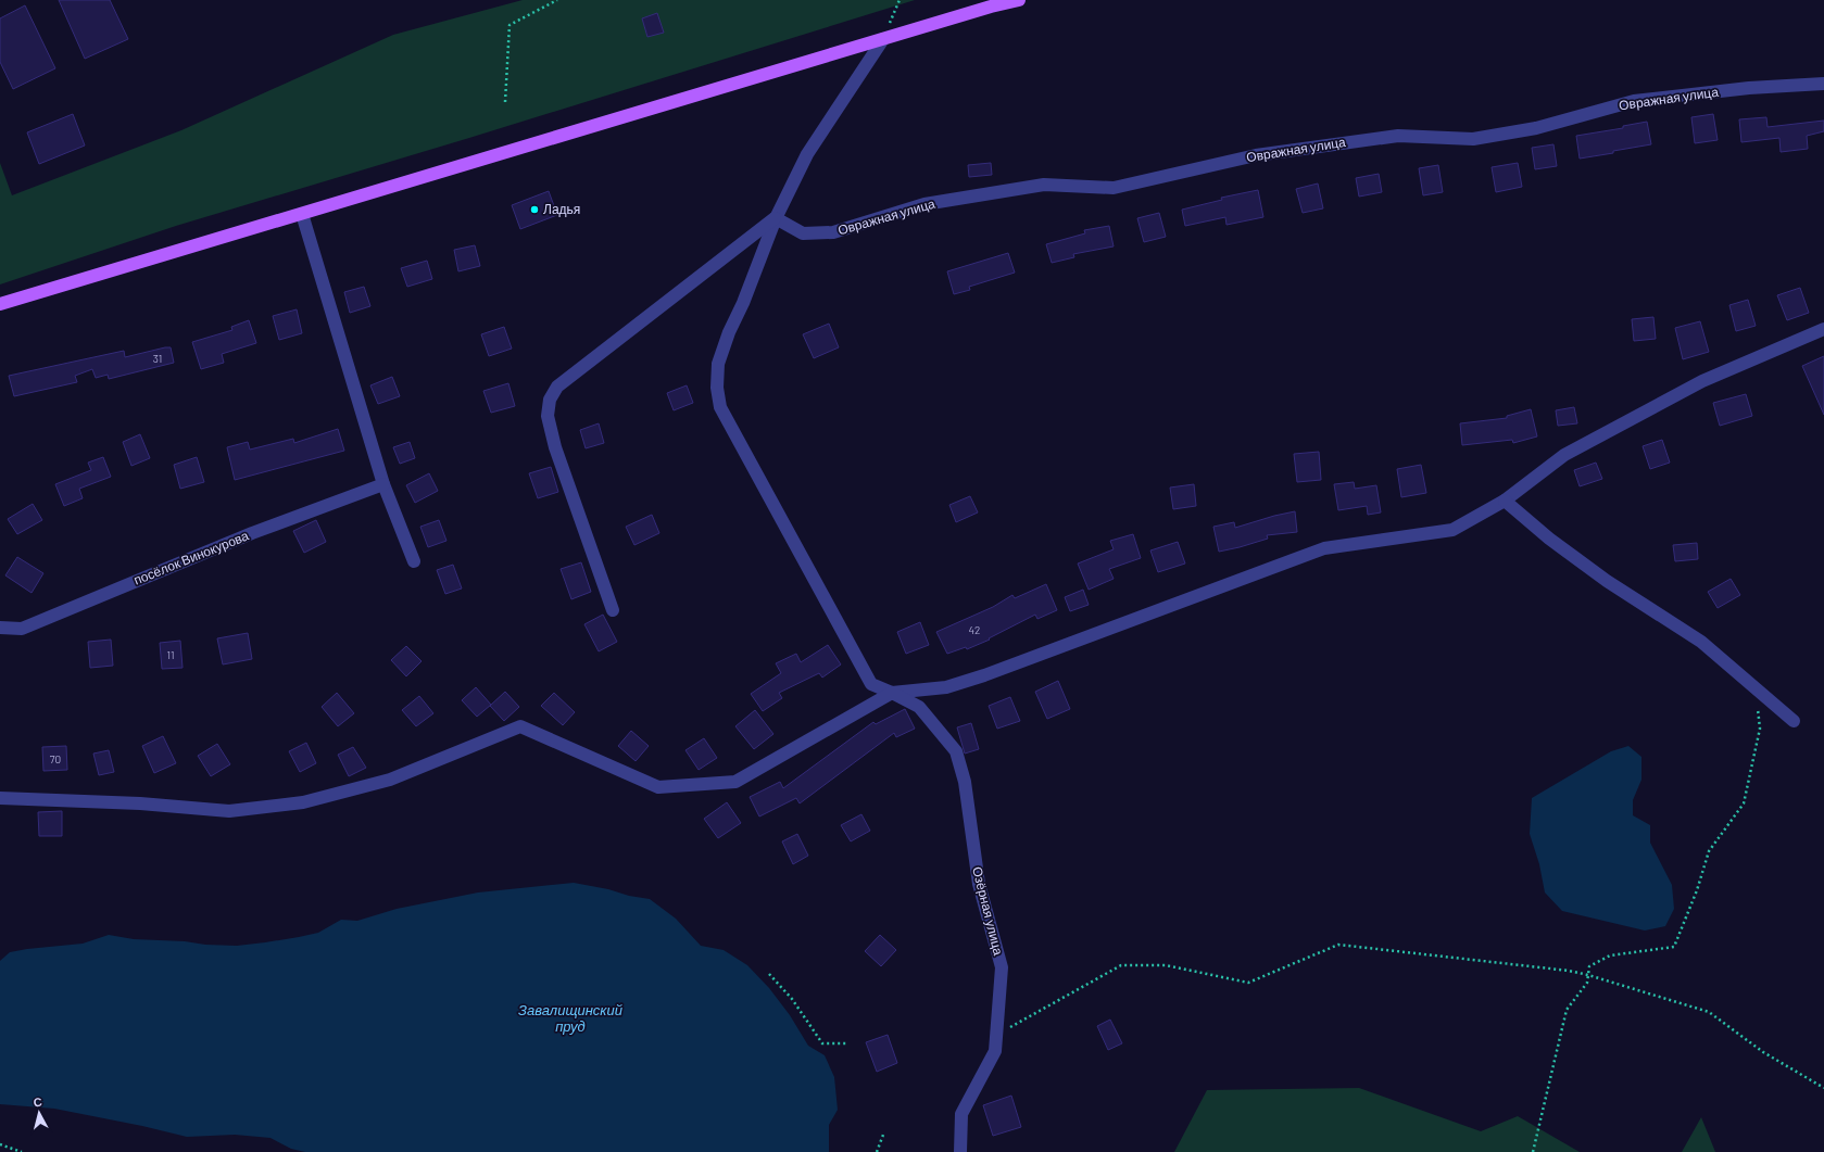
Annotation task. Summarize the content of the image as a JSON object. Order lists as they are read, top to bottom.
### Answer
{
  "streets": {
    "street": ["Овражная улица", "посёлок Винокурова", "Озёрная улица"]
  },
  "crossings": [
    ["Овражная улица", "Озёрная улица"]
  ],
  "water": ["Завалищинский пруд"],
  "places": ["Ладья"],
  "house_numbers": [
    "31",
    "42",
    "11",
    "70"
  ],
  "north": "top"
}
